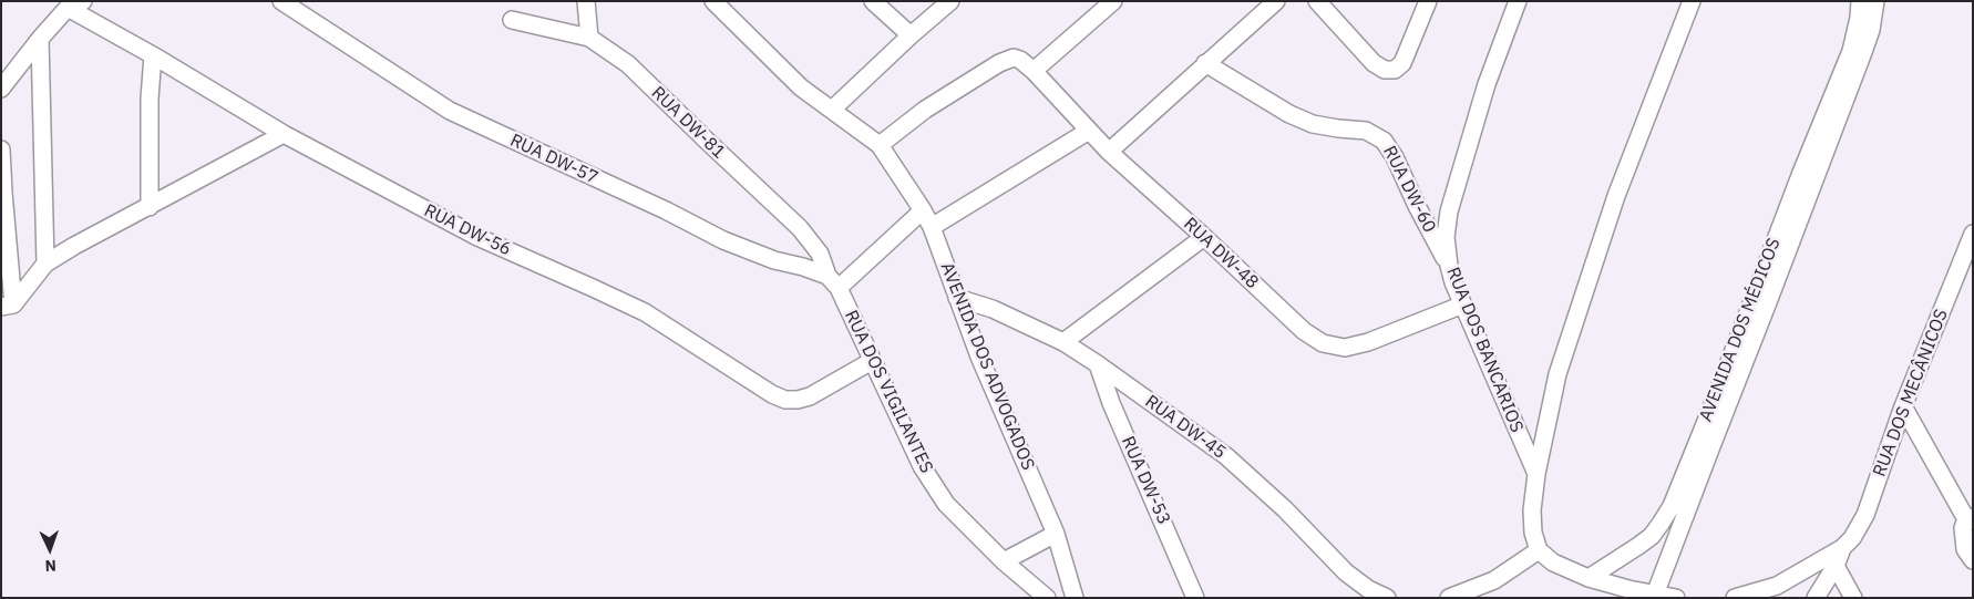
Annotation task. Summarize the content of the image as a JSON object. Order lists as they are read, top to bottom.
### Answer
{
  "streets": {
    "street": [
      "RUA DW-81",
      "RUA DW-57",
      "RUA DW-60",
      "RUA DW-56",
      "RUA DW-48",
      "AVENIDA DOS MÉDICOS",
      "RUA DOS BANCARIOS",
      "AVENIDA DOS ADVOGADOS",
      "RUA DOS VIGILANTES",
      "RUA DOS MECÂNICOS",
      "RUA DW-45",
      "RUA DW-53"
    ]
  },
  "crossings": [
    ["RUA DW-81", "RUA DW-57"],
    ["RUA DW-81", "RUA DOS VIGILANTES"],
    ["RUA DW-57", "RUA DOS VIGILANTES"],
    ["RUA DW-60", "RUA DOS BANCARIOS"],
    ["RUA DW-56", "RUA DOS VIGILANTES"],
    ["RUA DW-48", "RUA DOS BANCARIOS"],
    ["RUA DW-48", "AVENIDA DOS ADVOGADOS"],
    ["AVENIDA DOS ADVOGADOS", "RUA DOS VIGILANTES"],
    ["AVENIDA DOS ADVOGADOS", "RUA DW-45"],
    ["RUA DW-45", "RUA DW-53"]
  ],
  "north": "bottom"
}
